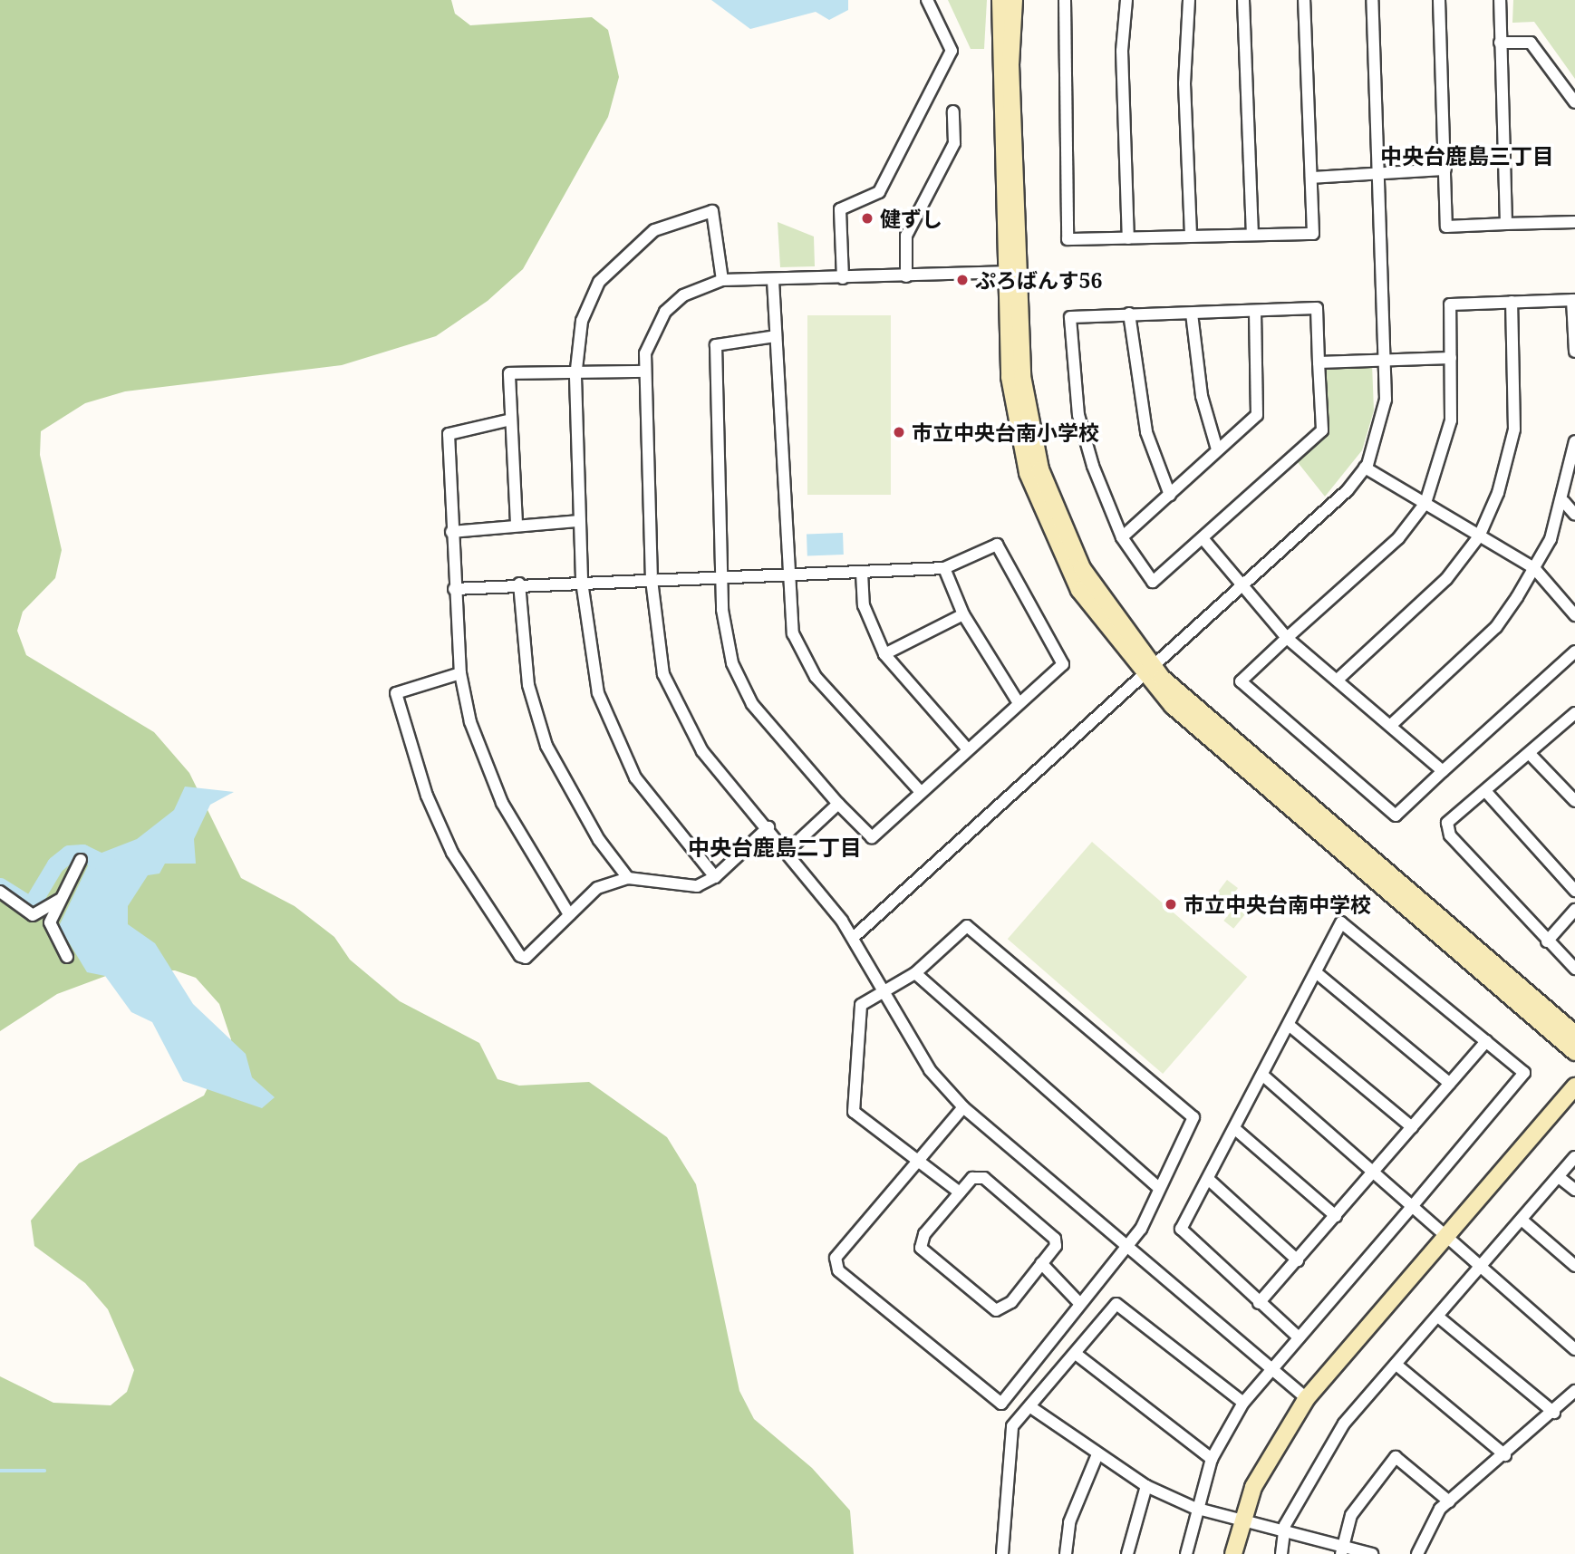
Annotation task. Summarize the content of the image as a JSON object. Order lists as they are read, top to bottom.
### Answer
{
  "districts": ["中央台鹿島三丁目", "中央台鹿島二丁目"],
  "places": [
    "健ずし",
    "ぷろばんす56",
    "市立中央台南小学校",
    "市立中央台南中学校"
  ]
}
